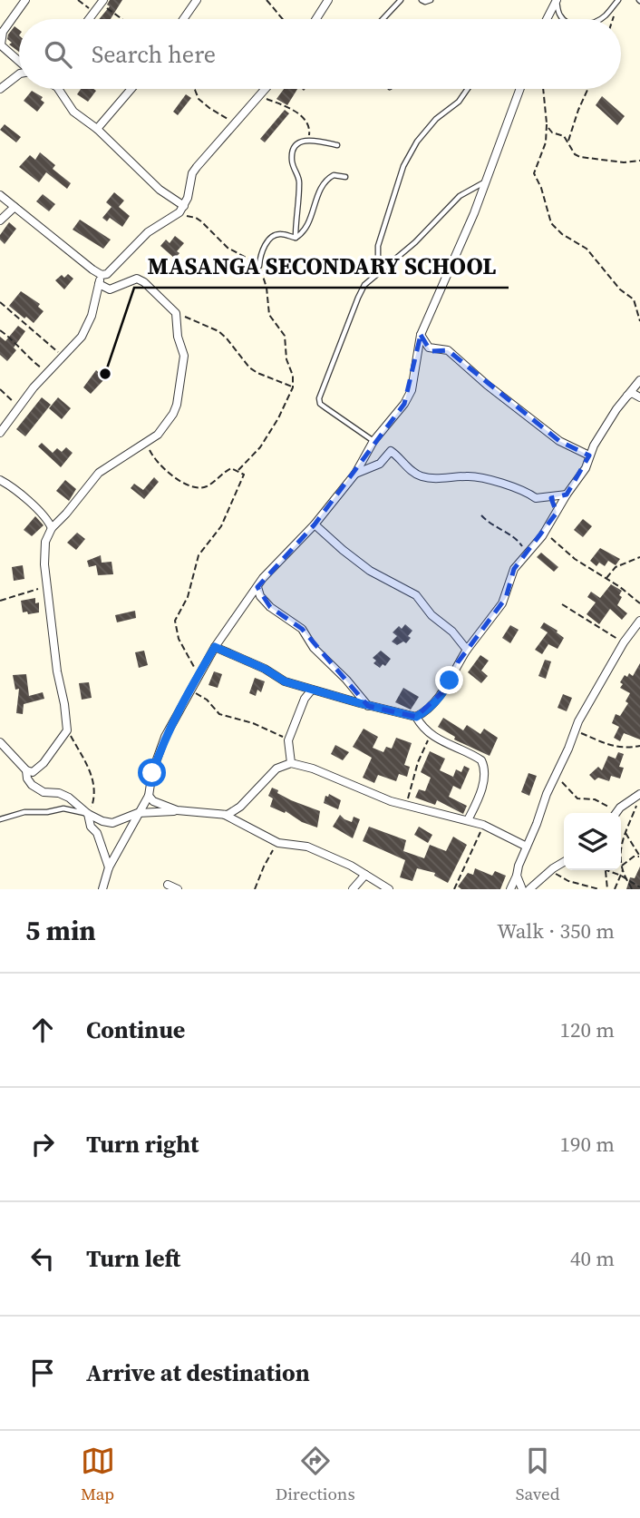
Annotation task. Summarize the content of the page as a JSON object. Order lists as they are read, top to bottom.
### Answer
{
  "places": ["MASANGA SECONDARY SCHOOL"],
  "page": {
    "search": "Search here",
    "heading": ["5 min", "Walk · 350 m"],
    "list": [
      ["Continue", "120 m"],
      ["Turn right", "190 m"],
      ["Turn left", "40 m"],
      "Arrive at destination"
    ],
    "nav": ["Map", "Directions", "Saved"]
  }
}
